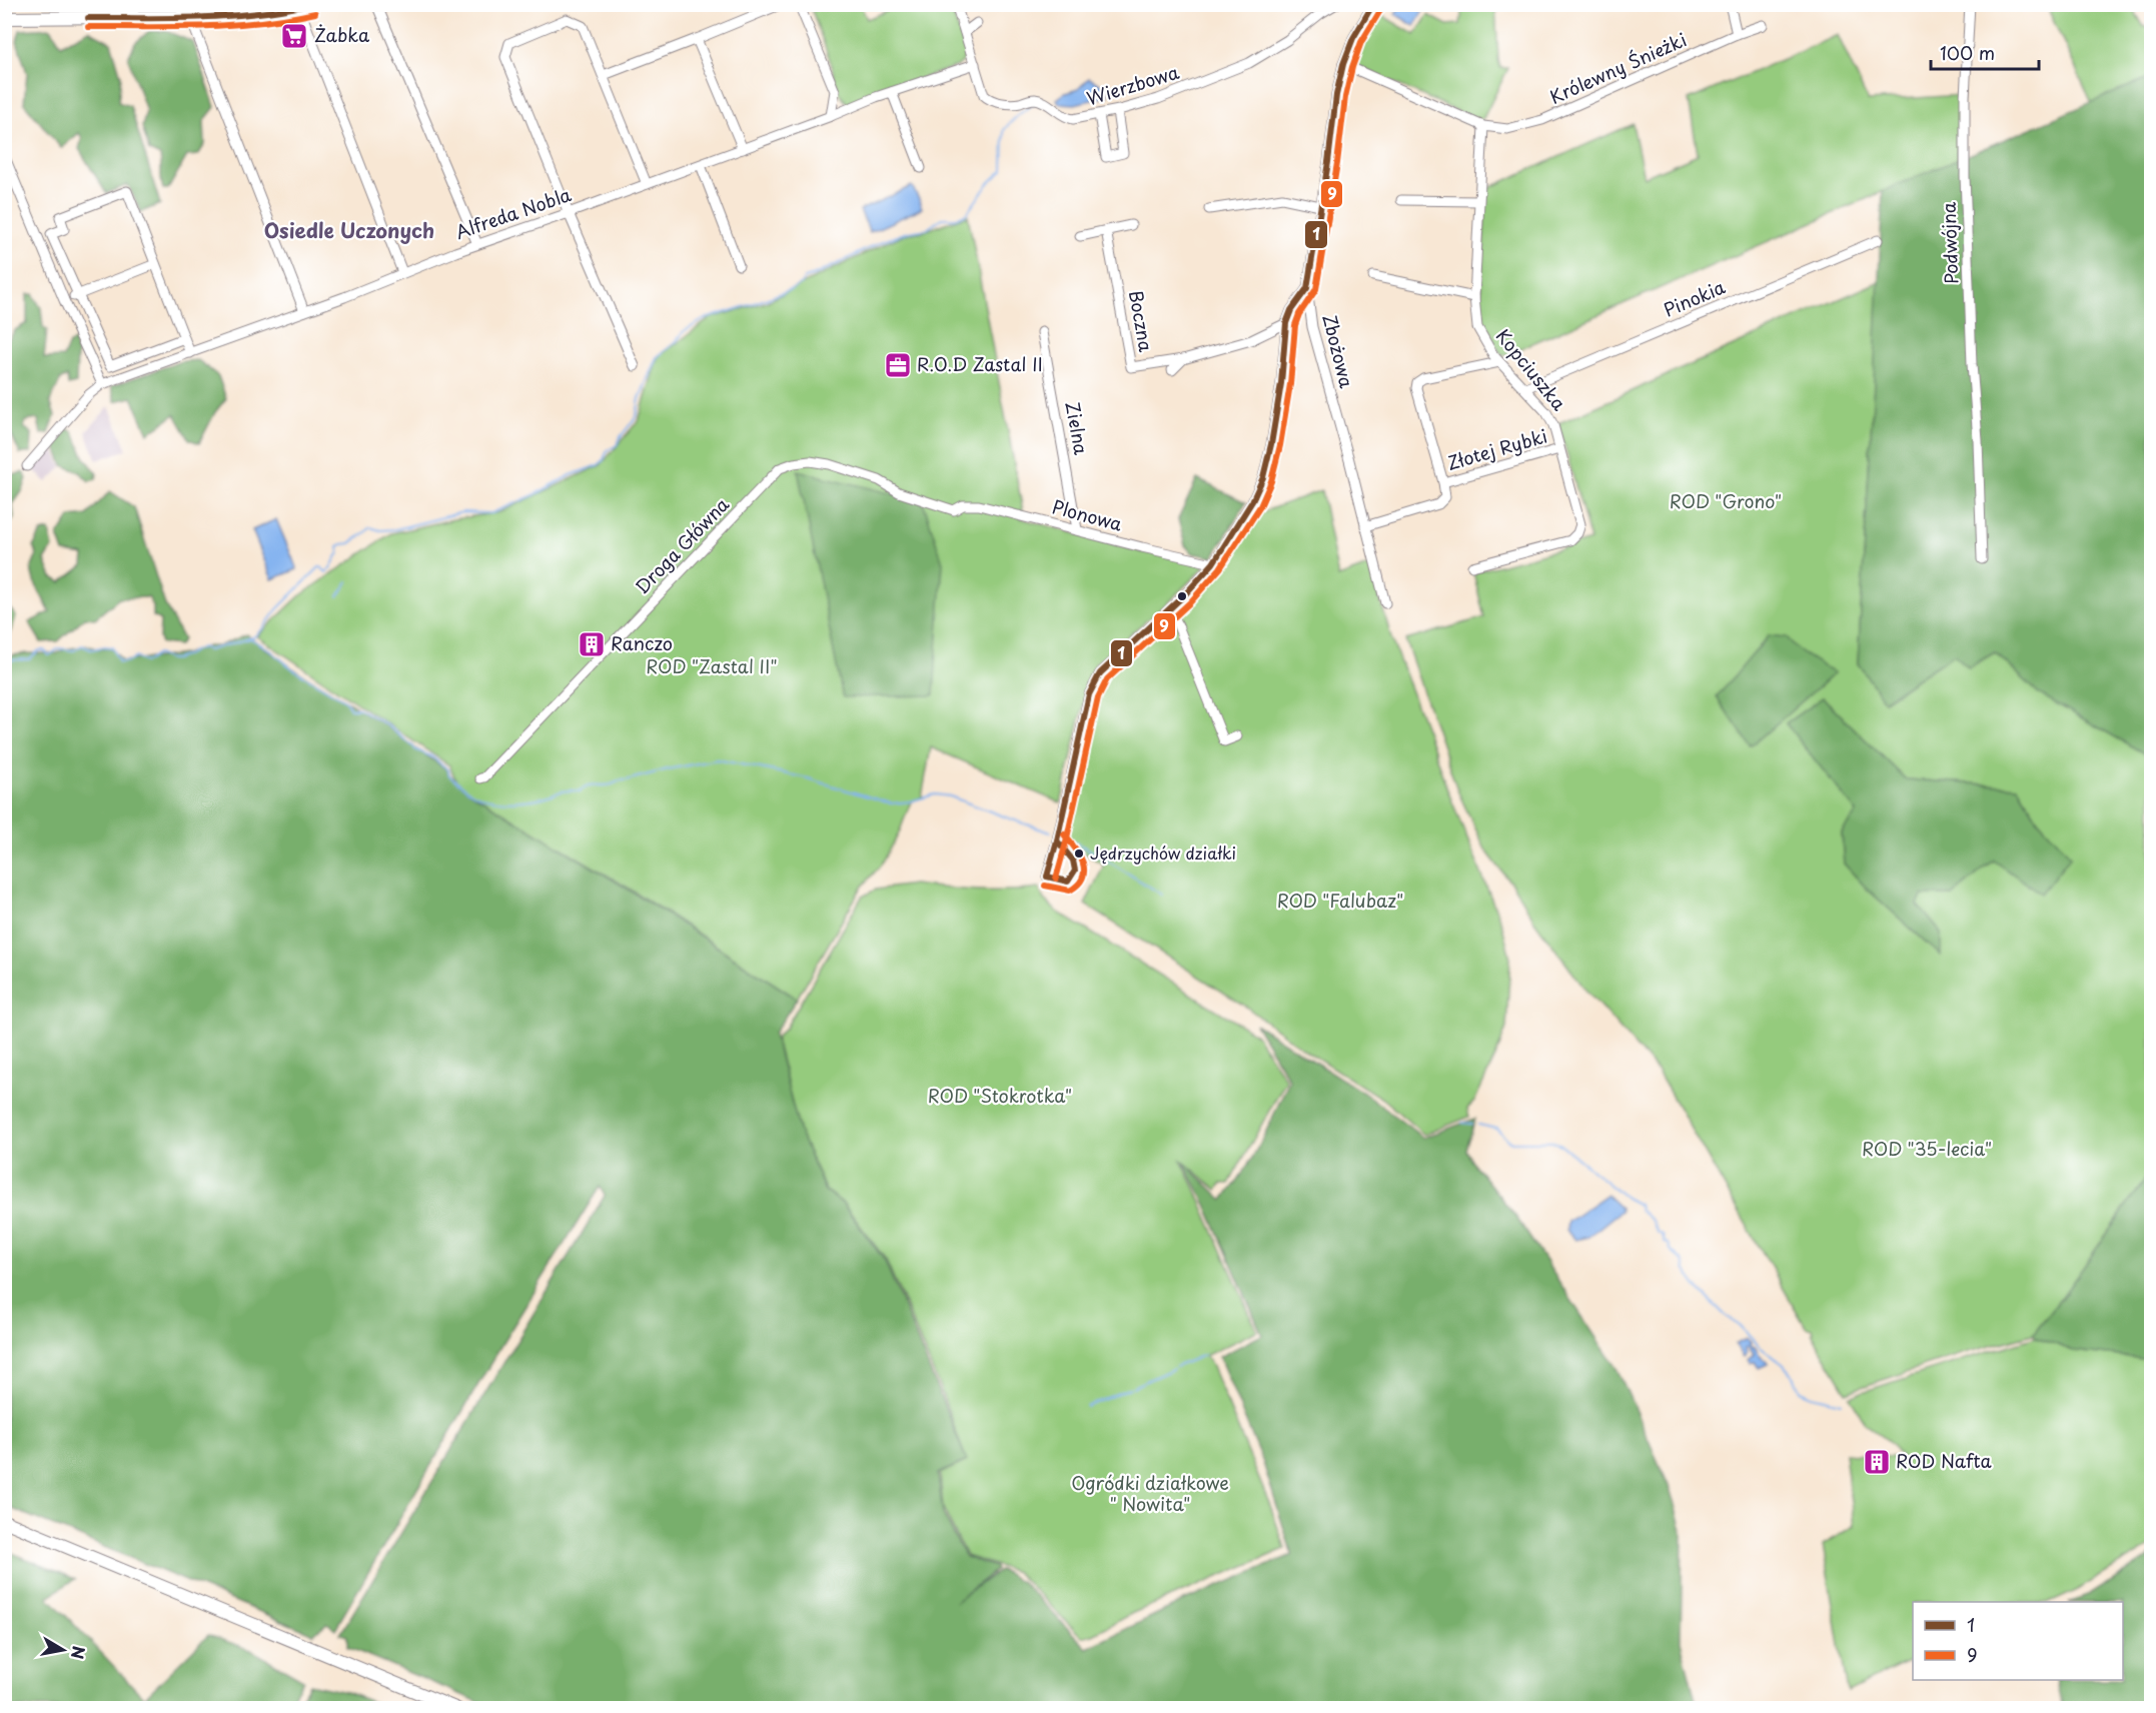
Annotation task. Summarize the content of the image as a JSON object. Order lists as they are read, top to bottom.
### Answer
{
  "streets": {
    "street": [
      "Królewny Śnieżki",
      "Wierzbowa",
      "Alfreda Nobla",
      "Podwójna",
      "Pinokia",
      "Boczna",
      "Zbożowa",
      "Kopciuszka",
      "Zielna",
      "Złotej Rybki",
      "Plonowa",
      "Droga Główna"
    ]
  },
  "crossings": [
    ["Królewny Śnieżki", "Kopciuszka"],
    ["Wierzbowa", "Alfreda Nobla"],
    ["Pinokia", "Kopciuszka"],
    ["Kopciuszka", "Złotej Rybki"],
    ["Zielna", "Plonowa"],
    ["Plonowa", "Droga Główna"]
  ],
  "districts": ["Osiedle Uczonych"],
  "parks": [
    "ROD \"Grono\"",
    "ROD \"Zastal II\"",
    "ROD \"Falubaz\"",
    "ROD \"Stokrotka\"",
    "ROD \"35-lecia\"",
    "Ogródki działkowe \" Nowita\""
  ],
  "places": {
    "supermarket": ["Żabka"],
    "office": ["R.O.D Zastal II"],
    "building": ["Ranczo", "ROD Nafta"],
    "other": ["Jędrzychów działki"]
  },
  "lines": ["transit line 1", "transit line 9"],
  "legend": ["1", "9"],
  "scale_bar": "100 m",
  "north": "right"
}
